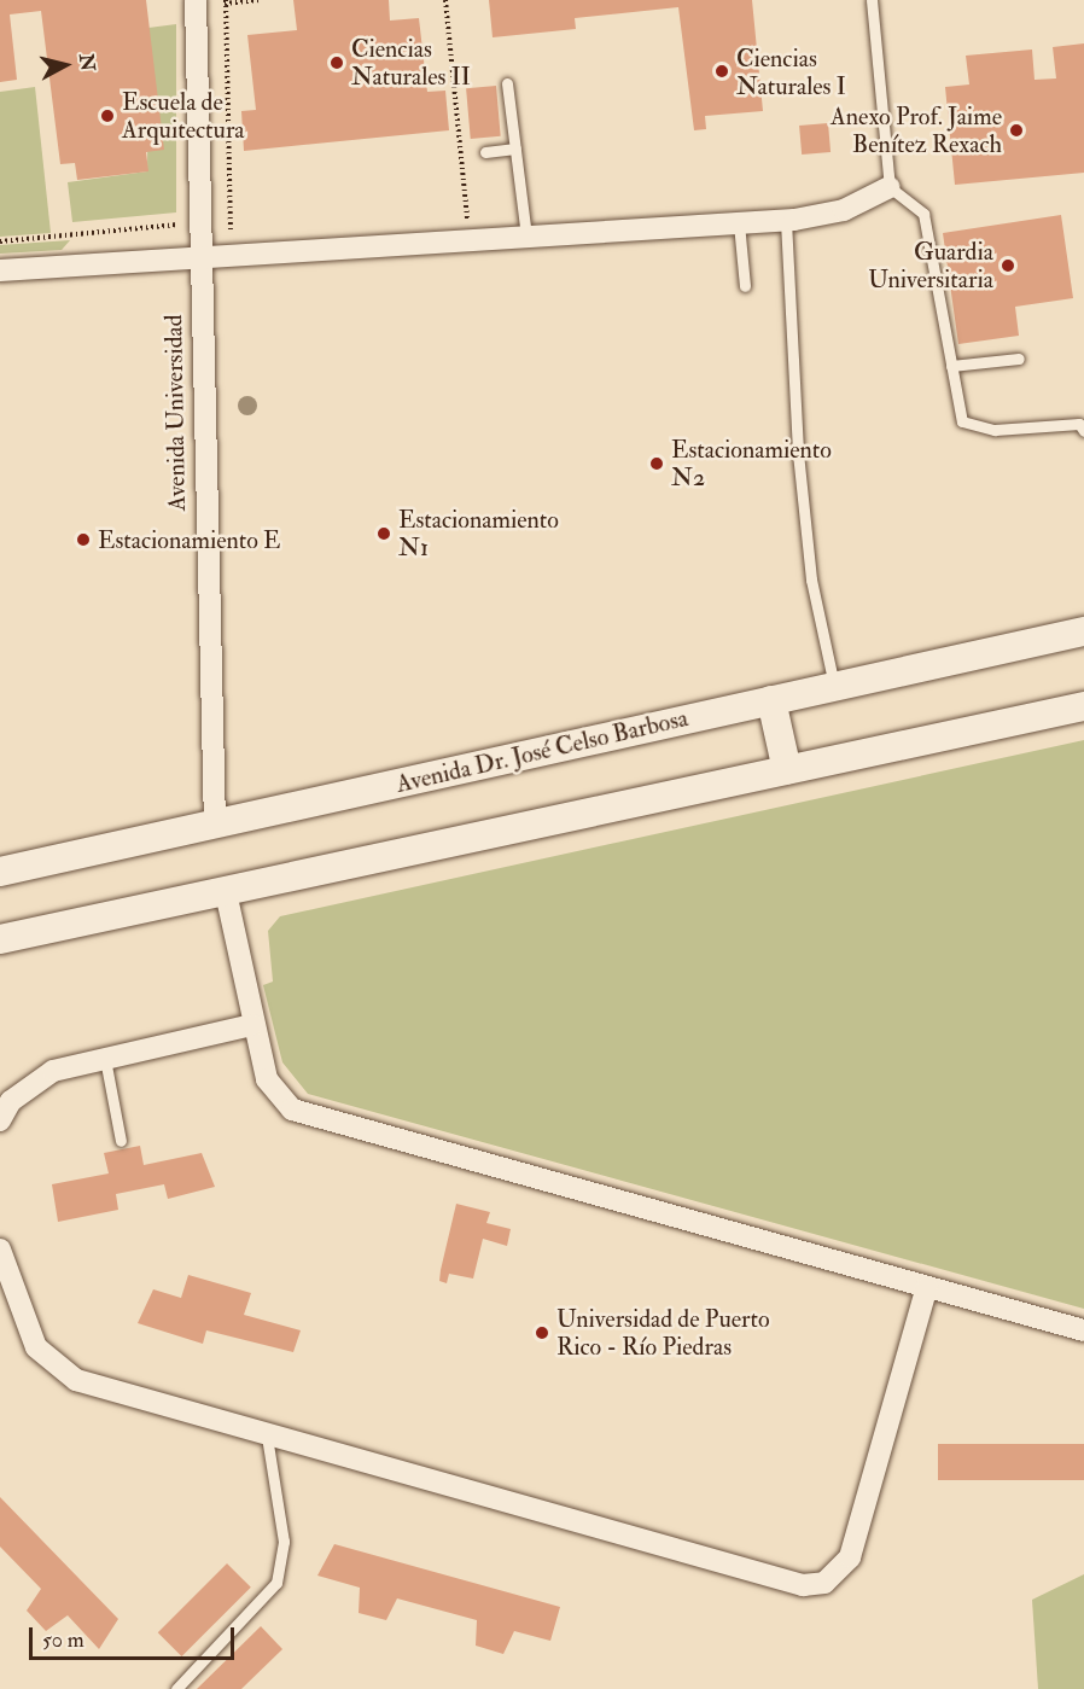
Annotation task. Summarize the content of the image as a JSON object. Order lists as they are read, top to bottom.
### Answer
{
  "streets": {
    "main road": ["Avenida Dr. José Celso Barbosa"],
    "street": ["Avenida Universidad"]
  },
  "crossings": [
    ["Avenida Universidad", "Avenida Dr. José Celso Barbosa"]
  ],
  "places": [
    "Ciencias Naturales II",
    "Ciencias Naturales I",
    "Escuela de Arquitectura",
    "Anexo Prof. Jaime Benítez Rexach",
    "Guardia Universitaria",
    "Estacionamiento N2",
    "Estacionamiento N1",
    "Estacionamiento E",
    "Universidad de Puerto Rico - Río Piedras"
  ],
  "scale_bar": "50 m",
  "north": "right"
}
